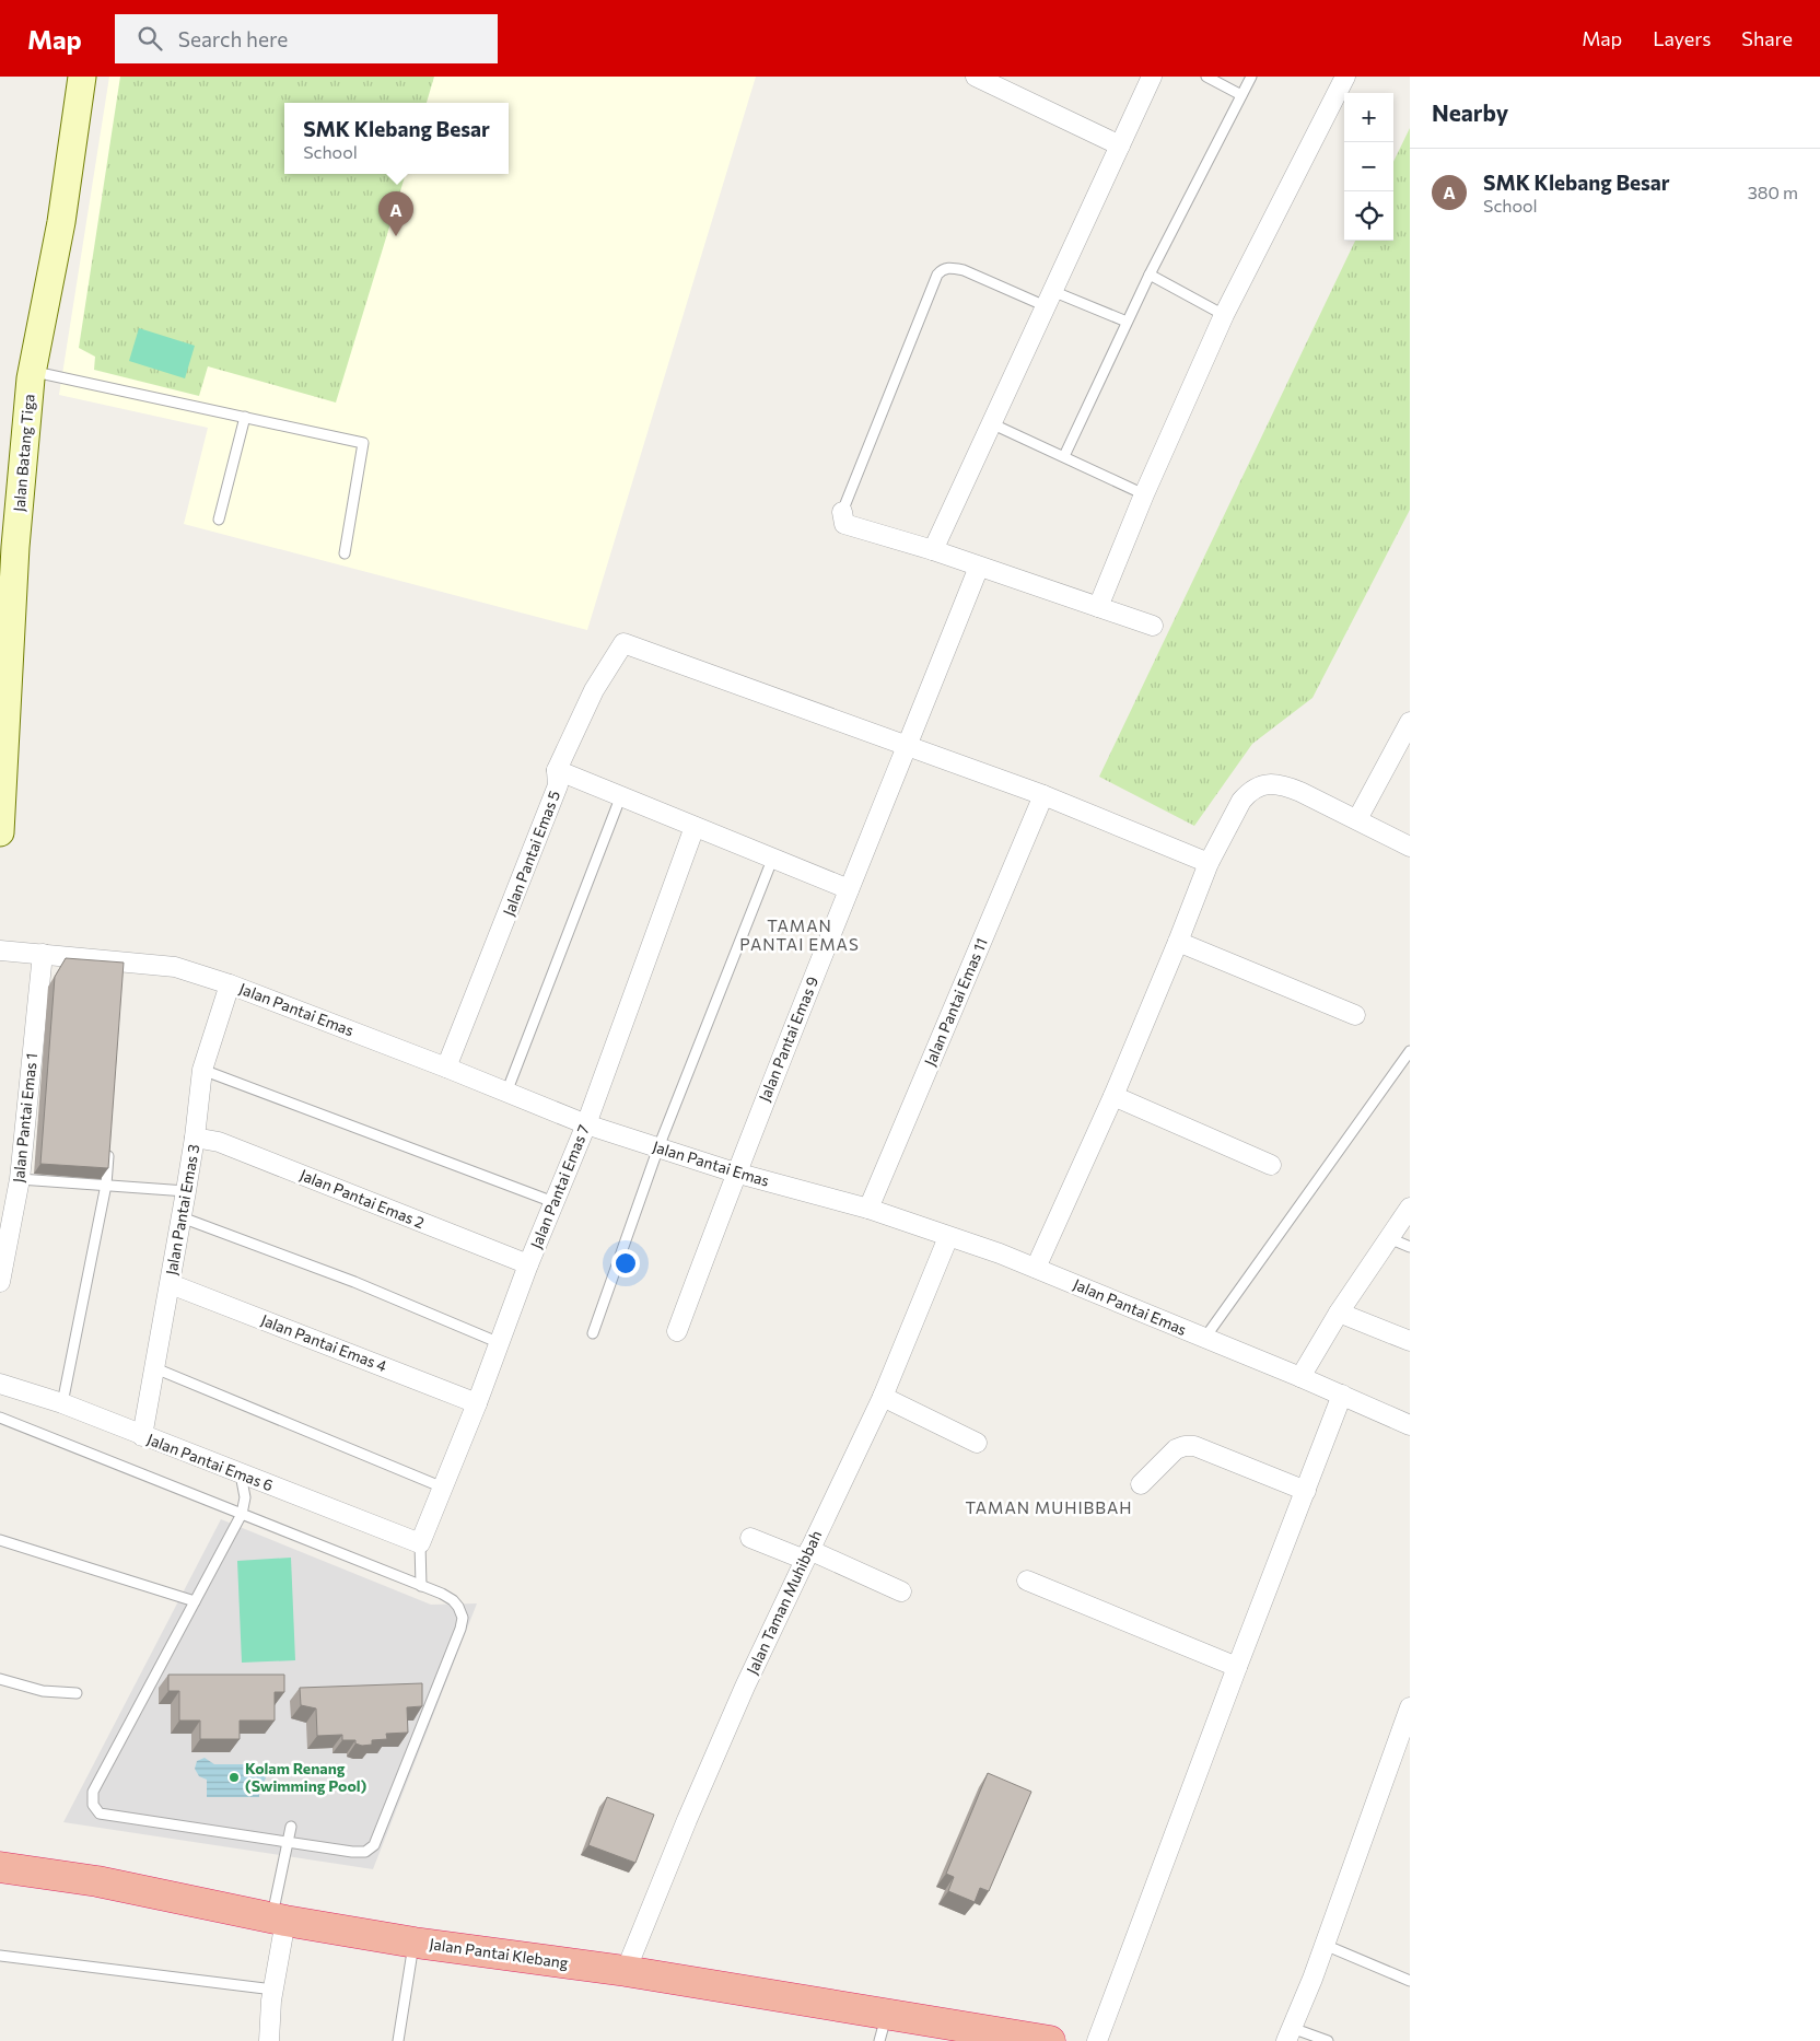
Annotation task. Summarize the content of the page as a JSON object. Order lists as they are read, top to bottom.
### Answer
{
  "streets": {
    "highway": ["Jalan Pantai Klebang"],
    "main road": ["Jalan Batang Tiga"],
    "street": [
      "Jalan Pantai Emas 5",
      "Jalan Pantai Emas 11",
      "Jalan Pantai Emas",
      "Jalan Pantai Emas 9",
      "Jalan Pantai Emas 1",
      "Jalan Pantai Emas 7",
      "Jalan Pantai Emas 2",
      "Jalan Pantai Emas 3",
      "Jalan Pantai Emas 4",
      "Jalan Pantai Emas 6",
      "Jalan Taman Muhibbah"
    ]
  },
  "crossings": [
    ["Jalan Pantai Emas 5", "Jalan Pantai Emas"],
    ["Jalan Pantai Emas 5", "Jalan Pantai Emas 9"],
    ["Jalan Pantai Emas 11", "Jalan Pantai Emas"],
    ["Jalan Pantai Emas", "Jalan Pantai Emas 9"],
    ["Jalan Pantai Emas", "Jalan Pantai Emas 1"],
    ["Jalan Pantai Emas", "Jalan Pantai Emas 7"],
    ["Jalan Pantai Emas", "Jalan Pantai Emas 3"],
    ["Jalan Pantai Emas", "Jalan Taman Muhibbah"],
    ["Jalan Pantai Emas 7", "Jalan Pantai Emas 2"],
    ["Jalan Pantai Emas 7", "Jalan Pantai Emas 4"],
    ["Jalan Pantai Emas 7", "Jalan Pantai Emas 6"],
    ["Jalan Pantai Emas 2", "Jalan Pantai Emas 3"],
    ["Jalan Pantai Emas 3", "Jalan Pantai Emas 4"],
    ["Jalan Pantai Emas 3", "Jalan Pantai Emas 6"],
    ["Jalan Taman Muhibbah", "Jalan Pantai Klebang"]
  ],
  "districts": ["TAMAN PANTAI EMAS", "TAMAN MUHIBBAH"],
  "places": ["Kolam Renang (Swimming Pool)"],
  "page": {
    "header": "Map",
    "search": "Search here",
    "nav": ["Map", "Layers", "Share"],
    "heading": "Nearby",
    "map_buttons": ["+", "−"],
    "popup": ["SMK Klebang Besar", "School"],
    "list": [
      {
        "mark": "A",
        "name": "SMK Klebang Besar",
        "note": "School",
        "value": "380 m"
      }
    ],
    "pins": "A"
  }
}
